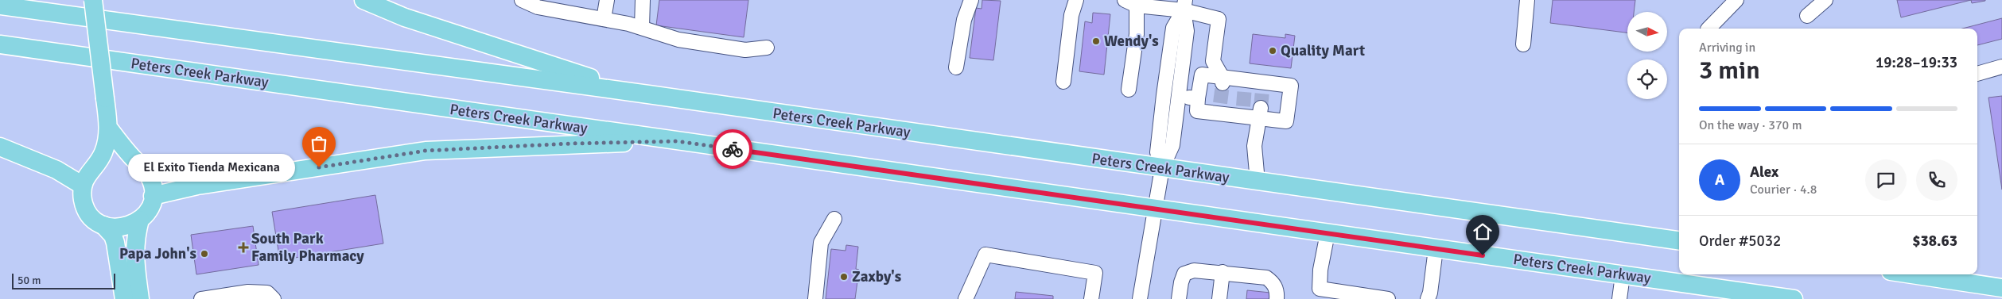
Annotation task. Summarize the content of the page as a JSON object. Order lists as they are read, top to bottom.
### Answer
{
  "streets": {
    "main road": ["Peters Creek Parkway"]
  },
  "places": {
    "other": [
      "Wendy's",
      "Quality Mart",
      "El Exito Tienda Mexicana",
      "Papa John's",
      "Zaxby's"
    ],
    "health": ["South Park Family Pharmacy"]
  },
  "scale_bar": "50 m",
  "north": "right",
  "page": {
    "heading": ["3 min", "Arriving in", "19:28–19:33"],
    "panel": [
      "Alex",
      "Courier · 4.8",
      "Order #5032",
      "$38.63"
    ],
    "bar": "On the way · 370 m",
    "bubble": "El Exito Tienda Mexicana",
    "round": "A",
    "scale": "50 m"
  }
}
